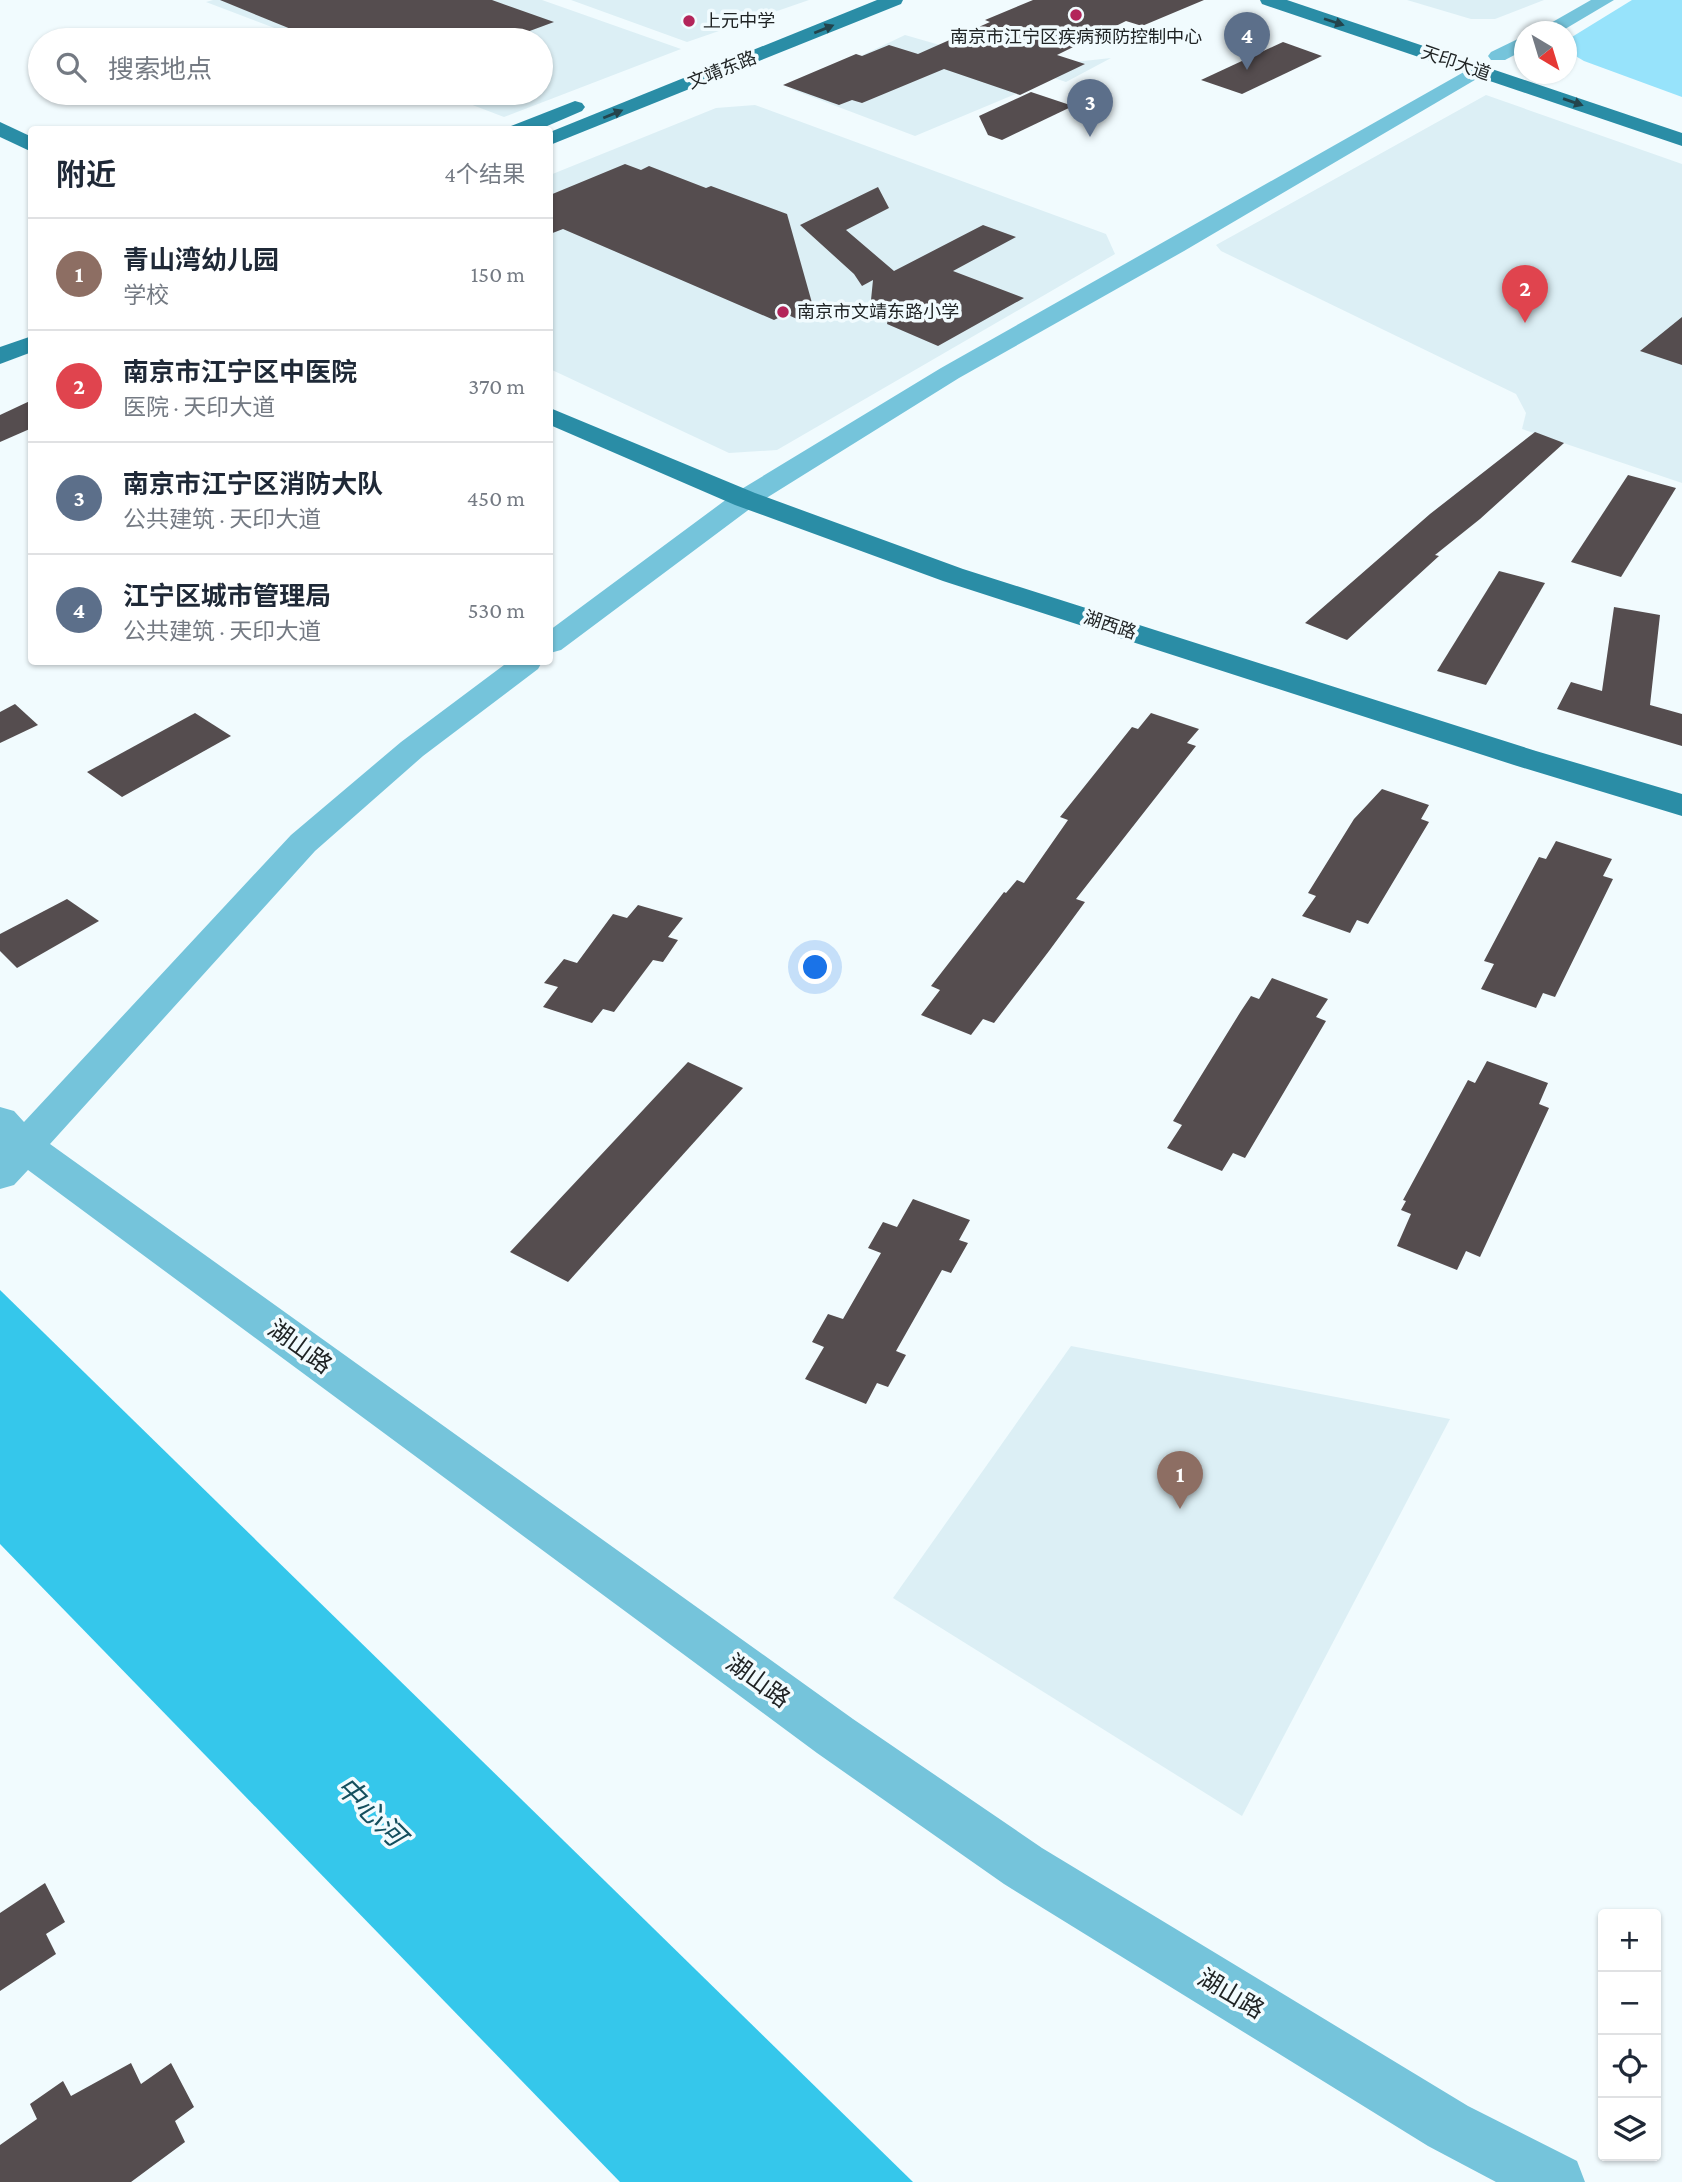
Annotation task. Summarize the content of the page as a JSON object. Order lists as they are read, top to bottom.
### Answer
{
  "streets": {
    "main road": ["天印大道", "文靖东路", "湖西路"],
    "street": ["湖山路"]
  },
  "one_way": ["天印大道"],
  "water": ["中心河"],
  "places": ["南京市江宁区疾病预防控制中心", "上元中学", "南京市文靖东路小学"],
  "north": "bottom right",
  "page": {
    "pins": [
      "4",
      "3",
      "2",
      "1"
    ],
    "search": "搜索地点",
    "heading": ["附近", "4个结果"],
    "list": [
      {
        "mark": "1",
        "name": "青山湾幼儿园",
        "note": "学校",
        "value": "150 m"
      },
      {
        "mark": "2",
        "name": "南京市江宁区中医院",
        "note": "医院 · 天印大道",
        "value": "370 m"
      },
      {
        "mark": "3",
        "name": "南京市江宁区消防大队",
        "note": "公共建筑 · 天印大道",
        "value": "450 m"
      },
      {
        "mark": "4",
        "name": "江宁区城市管理局",
        "note": "公共建筑 · 天印大道",
        "value": "530 m"
      }
    ],
    "map_buttons": ["+", "−"]
  }
}
